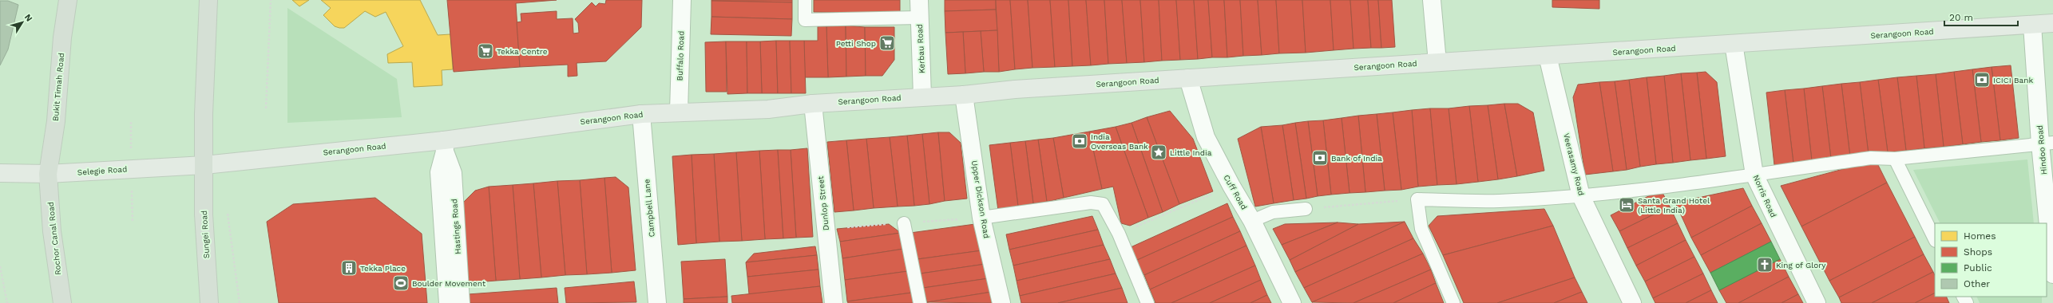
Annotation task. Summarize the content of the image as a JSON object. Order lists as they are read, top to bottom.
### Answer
{
  "streets": {
    "highway": ["Bukit Timah Road", "Sungei Road", "Rochor Canal Road"],
    "main road": ["Serangoon Road", "Selegie Road"],
    "street": [
      "Kerbau Road",
      "Buffalo Road",
      "Hindoo Road",
      "Veerasamy Road",
      "Cuff Road",
      "Norris Road",
      "Upper Dickson Road",
      "Dunlop Street",
      "Campbell Lane",
      "Hastings Road"
    ]
  },
  "crossings": [
    ["Serangoon Road", "Kerbau Road"],
    ["Serangoon Road", "Buffalo Road"],
    ["Serangoon Road", "Hindoo Road"],
    ["Serangoon Road", "Veerasamy Road"],
    ["Serangoon Road", "Selegie Road"],
    ["Serangoon Road", "Cuff Road"],
    ["Serangoon Road", "Norris Road"],
    ["Serangoon Road", "Upper Dickson Road"],
    ["Serangoon Road", "Dunlop Street"],
    ["Serangoon Road", "Campbell Lane"],
    ["Serangoon Road", "Hastings Road"],
    ["Serangoon Road", "Sungei Road"],
    ["Bukit Timah Road", "Selegie Road"],
    ["Bukit Timah Road", "Rochor Canal Road"],
    ["Selegie Road", "Sungei Road"],
    ["Selegie Road", "Rochor Canal Road"]
  ],
  "places": {
    "supermarket": ["Petti Shop", "Tekka Centre"],
    "bank": ["ICICI Bank", "India Overseas Bank", "Bank of India"],
    "place": ["Little India"],
    "hotel": ["Santa Grand Hotel (Little India)"],
    "church": ["King of Glory"],
    "building": ["Tekka Place"],
    "sports": ["Boulder Movement"]
  },
  "legend": [
    "Homes",
    "Shops",
    "Public",
    "Other"
  ],
  "scale_bar": "20 m",
  "north": "top right"
}
